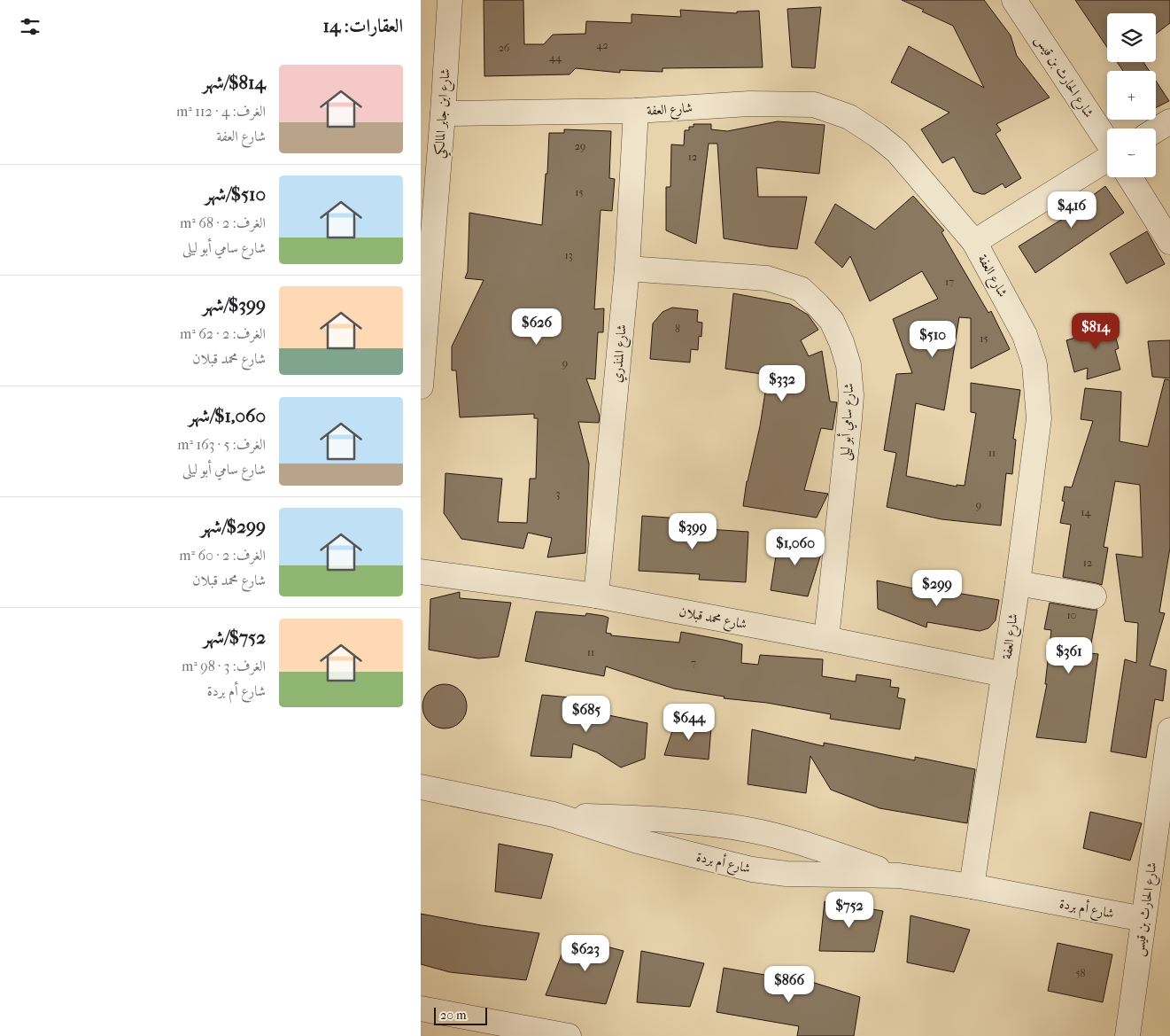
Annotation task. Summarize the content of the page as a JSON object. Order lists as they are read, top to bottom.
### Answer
{
  "streets": {
    "street": [
      "شارع الحارث بن قيس",
      "شارع العفة",
      "شارع ابن جابر المالكي",
      "شارع المنذري",
      "شارع سامي أبو ليلى",
      "شارع محمد قبلان",
      "شارع أم بردة"
    ]
  },
  "crossings": [
    ["شارع الحارث بن قيس", "شارع أم بردة"],
    ["شارع العفة", "شارع ابن جابر المالكي"],
    ["شارع العفة", "شارع المنذري"],
    ["شارع العفة", "شارع محمد قبلان"],
    ["شارع العفة", "شارع أم بردة"],
    ["شارع المنذري", "شارع سامي أبو ليلى"],
    ["شارع المنذري", "شارع محمد قبلان"],
    ["شارع سامي أبو ليلى", "شارع محمد قبلان"]
  ],
  "house_numbers": [
    "42",
    "26",
    "44",
    "29",
    "12",
    "15",
    "13",
    "17",
    "8",
    "15",
    "9",
    "11",
    "3",
    "9",
    "14",
    "12",
    "10",
    "11",
    "7",
    "58"
  ],
  "scale_bar": "20 m",
  "page": {
    "heading": "العقارات: 14",
    "map_buttons": ["+", "−"],
    "list": [
      {
        "name": "$814/شهر",
        "note": "الغرف: 4 · 112 m² · شارع العفة"
      },
      {
        "name": "$510/شهر",
        "note": "الغرف: 2 · 68 m² · شارع سامي أبو ليلى"
      },
      {
        "name": "$399/شهر",
        "note": "الغرف: 2 · 62 m² · شارع محمد قبلان"
      },
      {
        "name": "$1,060/شهر",
        "note": "الغرف: 5 · 163 m² · شارع سامي أبو ليلى"
      },
      {
        "name": "$299/شهر",
        "note": "الغرف: 2 · 60 m² · شارع محمد قبلان"
      },
      {
        "name": "$752/شهر",
        "note": "الغرف: 3 · 98 m² · شارع أم بردة"
      }
    ],
    "price": [
      "$416",
      "$626",
      "$814",
      "$510",
      "$332",
      "$399",
      "$1,060",
      "$299",
      "$361",
      "$685",
      "$644",
      "$752",
      "$623",
      "$866"
    ],
    "scale": "20 m"
  }
}
